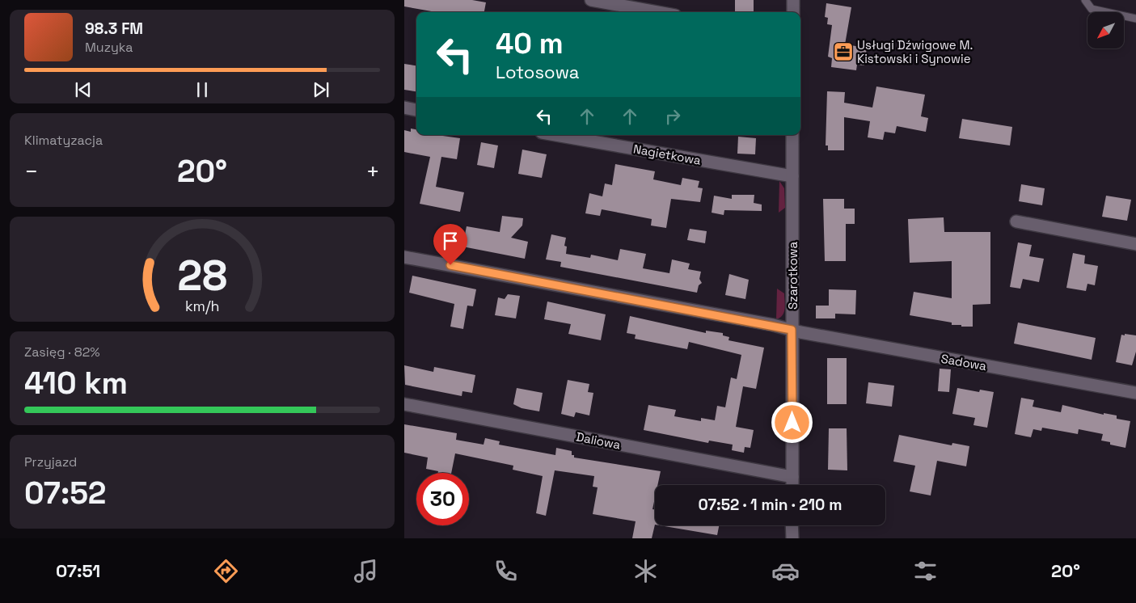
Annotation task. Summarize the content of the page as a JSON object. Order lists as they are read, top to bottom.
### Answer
{
  "streets": {
    "street": [
      "Nagietkowa",
      "Szarotkowa",
      "Sadowa",
      "Daliowa"
    ]
  },
  "crossings": [
    ["Nagietkowa", "Szarotkowa"],
    ["Szarotkowa", "Sadowa"],
    ["Szarotkowa", "Daliowa"]
  ],
  "places": {
    "office": ["Usługi Dźwigowe M. Kistowski i Synowie"]
  },
  "north": "bottom left",
  "page": {
    "turn": ["40 m", "Lotosowa"],
    "song": ["98.3 FM", "Muzyka"],
    "tile": [
      "Klimatyzacja",
      ["Zasięg · 82%", "410 km"],
      ["Przyjazd", "07:52"]
    ],
    "heat": ["−", "20°", "+"],
    "limit": "30",
    "trip": "07:52 · 1 min · 210 m",
    "tabs": ["07:51", "20°"],
    "gauge": ["28", "km/h"]
  }
}
